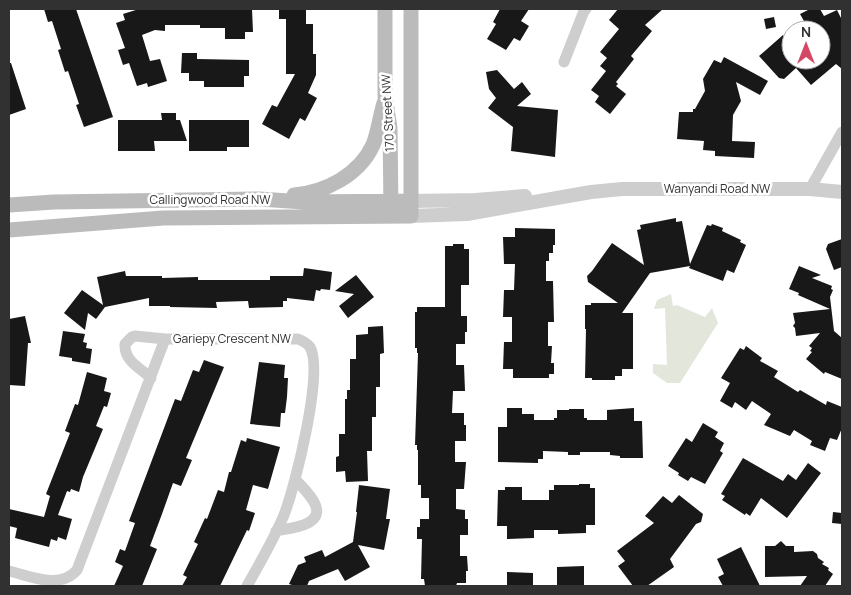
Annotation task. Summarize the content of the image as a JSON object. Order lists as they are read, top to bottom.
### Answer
{
  "streets": {
    "main road": ["170 Street NW", "Callingwood Road NW"],
    "street": ["Wanyandi Road NW", "Gariepy Crescent NW"]
  },
  "crossings": [
    ["170 Street NW", "Wanyandi Road NW"],
    ["170 Street NW", "Callingwood Road NW"],
    ["Wanyandi Road NW", "Callingwood Road NW"]
  ],
  "north": "top"
}
